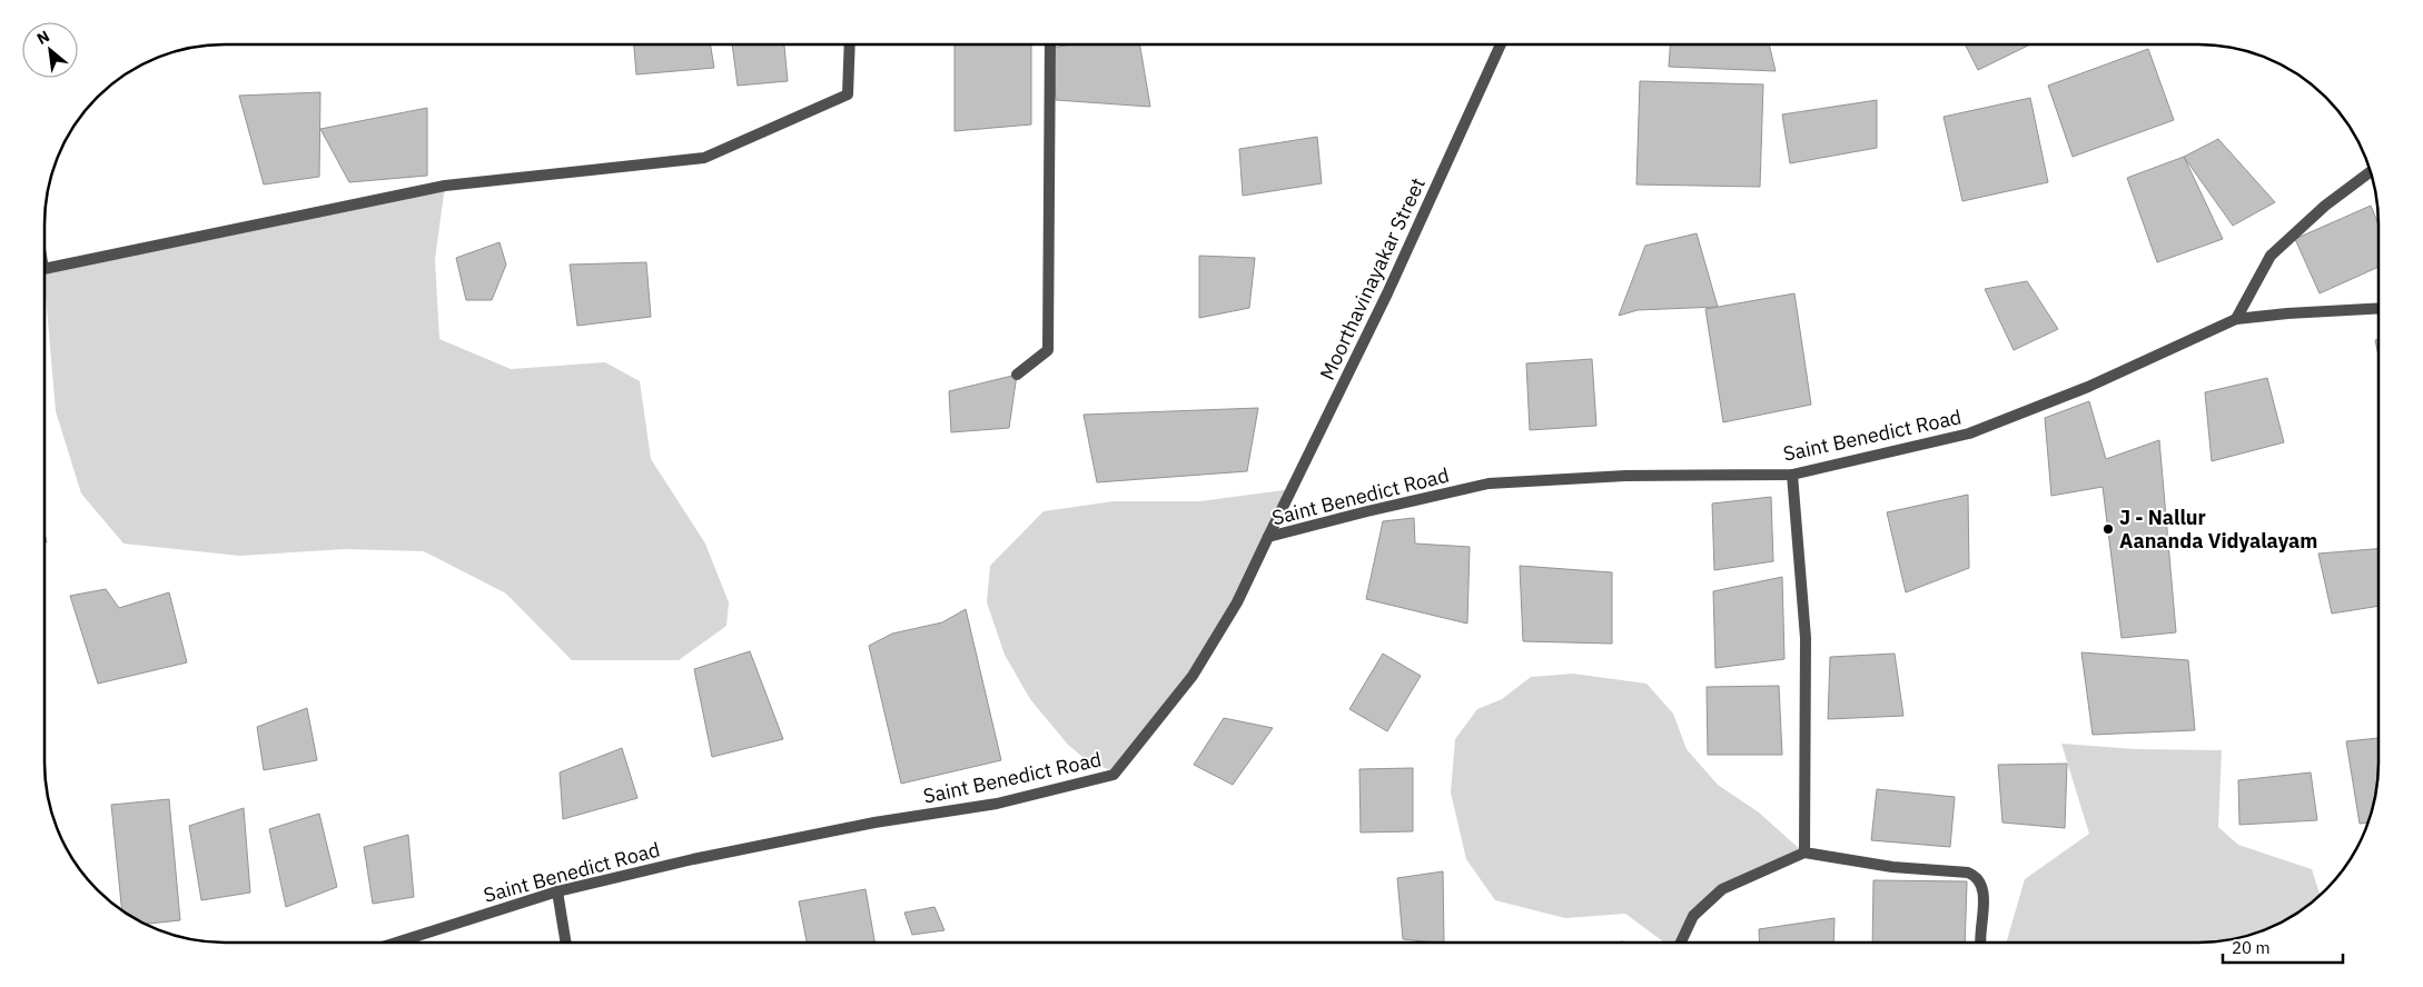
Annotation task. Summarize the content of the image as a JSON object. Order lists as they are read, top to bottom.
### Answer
{
  "streets": {
    "street": ["Moorthavinayakar Street", "Saint Benedict Road"]
  },
  "crossings": [
    ["Moorthavinayakar Street", "Saint Benedict Road"]
  ],
  "places": ["J - Nallur Aananda Vidyalayam"],
  "scale_bar": "20 m",
  "north": "top left"
}
